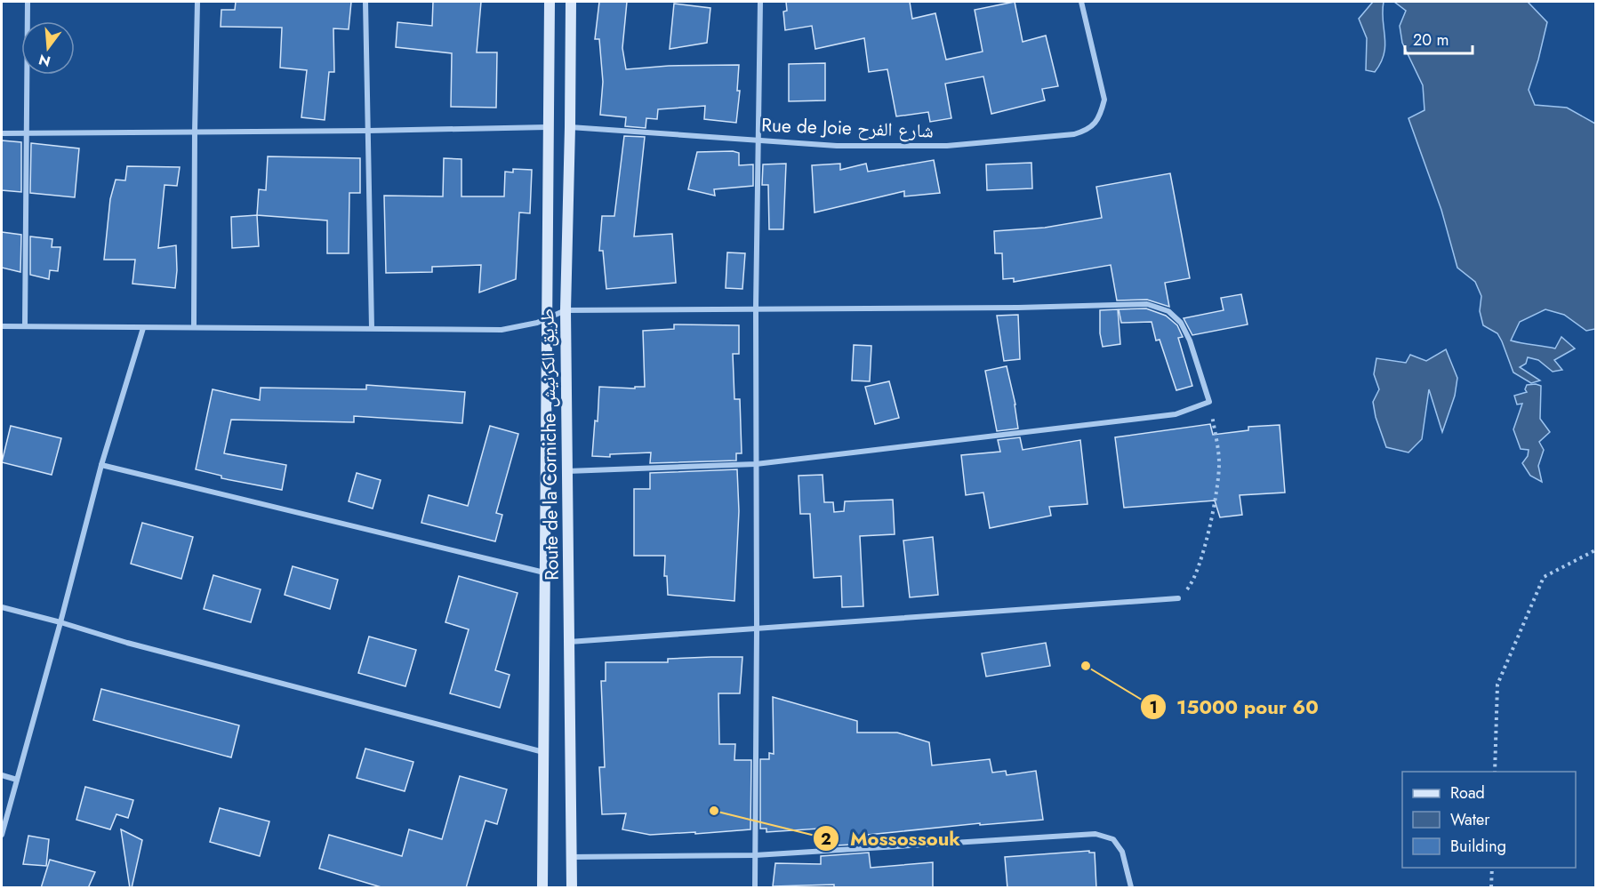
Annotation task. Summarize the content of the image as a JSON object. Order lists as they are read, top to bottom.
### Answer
{
  "streets": {
    "street": ["Rue de Joie شارع الفرح", "Route de la Corniche طريق الكرنيش"]
  },
  "crossings": [
    ["Rue de Joie شارع الفرح", "Route de la Corniche طريق الكرنيش"]
  ],
  "places": ["15000 pour 60", "Mossossouk"],
  "legend": ["Road", "Water", "Building"],
  "scale_bar": "20 m",
  "north": "bottom"
}
